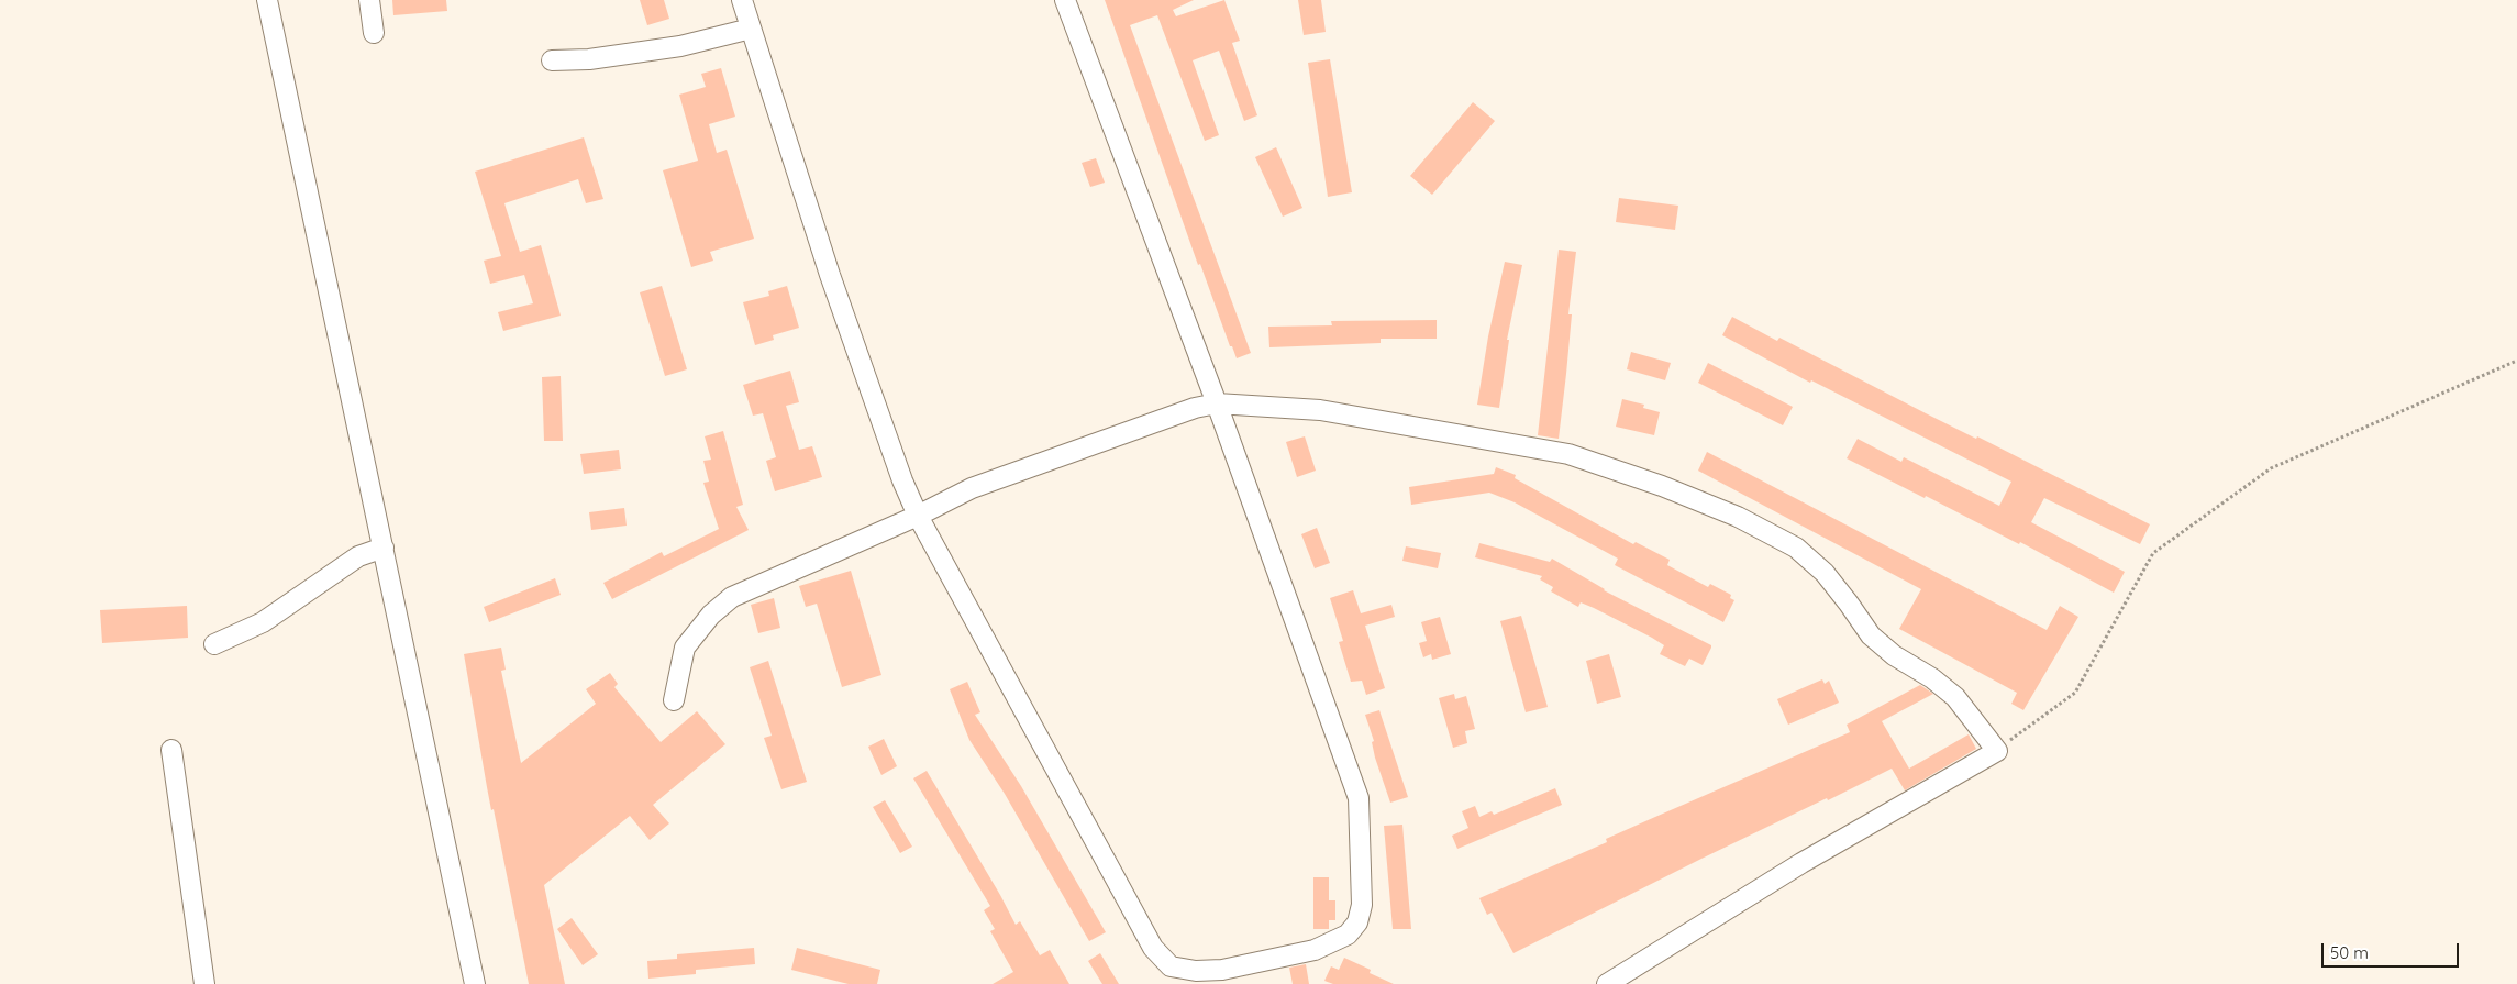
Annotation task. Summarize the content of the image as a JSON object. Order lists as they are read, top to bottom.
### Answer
{
  "scale_bar": "50 m"
}
